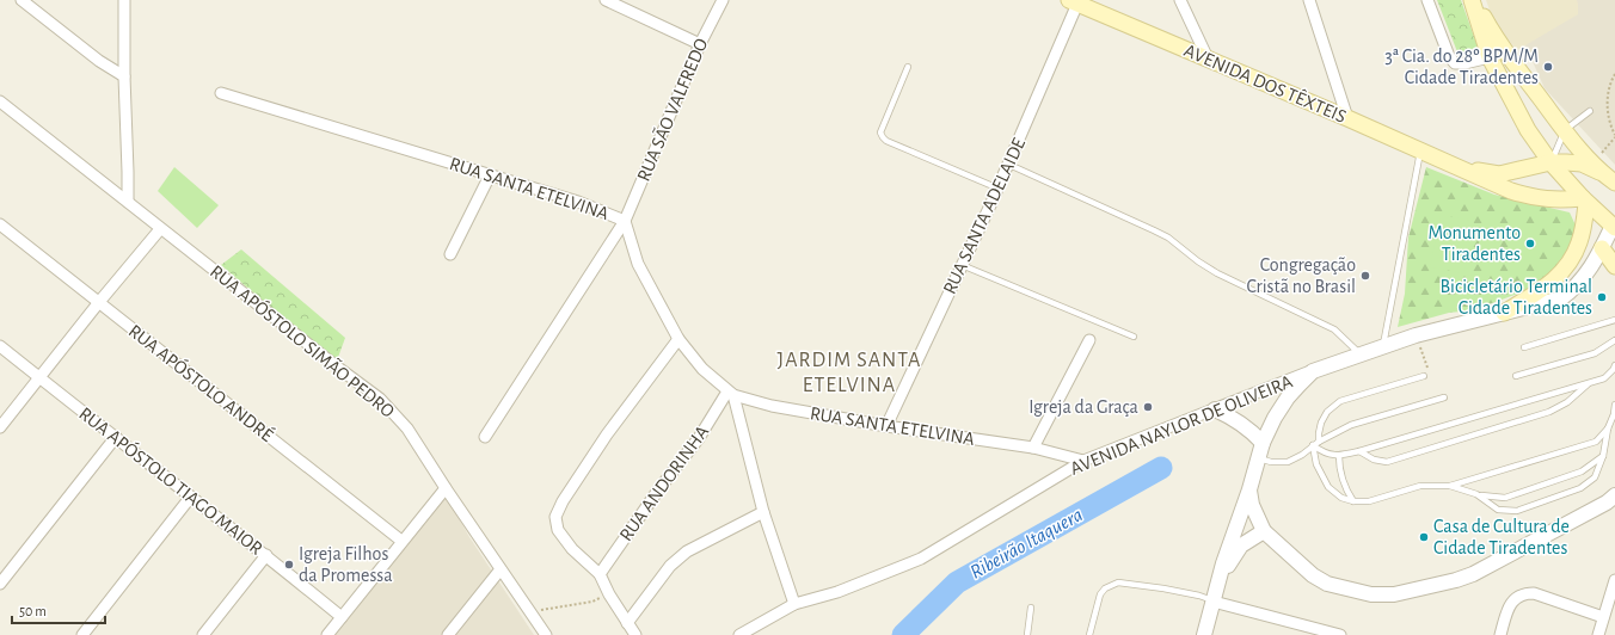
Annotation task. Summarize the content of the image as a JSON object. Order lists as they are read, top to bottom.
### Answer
{
  "streets": {
    "main road": ["AVENIDA DOS TÊXTEIS"],
    "street": [
      "RUA SÃO VALFREDO",
      "RUA SANTA ETELVINA",
      "RUA SANTA ADELAIDE",
      "RUA APÓSTOLO SIMÃO PEDRO",
      "RUA APÓSTOLO ANDRÉ",
      "AVENIDA NAYLOR DE OLIVEIRA",
      "RUA APÓSTOLO TIAGO MAIOR",
      "RUA ANDORINHA"
    ]
  },
  "crossings": [
    ["AVENIDA DOS TÊXTEIS", "RUA SANTA ADELAIDE"],
    ["RUA SÃO VALFREDO", "RUA SANTA ETELVINA"],
    ["RUA SANTA ETELVINA", "RUA SANTA ADELAIDE"],
    ["RUA SANTA ETELVINA", "AVENIDA NAYLOR DE OLIVEIRA"],
    ["RUA SANTA ETELVINA", "RUA ANDORINHA"]
  ],
  "districts": ["JARDIM SANTA ETELVINA"],
  "water": ["Ribeirão Itaquera"],
  "places": [
    "3ª Cia. do 28º BPM/M Cidade Tiradentes",
    "Monumento Tiradentes",
    "Congregação Cristã no Brasil",
    "Bicicletário Terminal Cidade Tiradentes",
    "Igreja da Graça",
    "Casa de Cultura de Cidade Tiradentes",
    "Igreja Filhos da Promessa"
  ],
  "scale_bar": "50 m"
}
